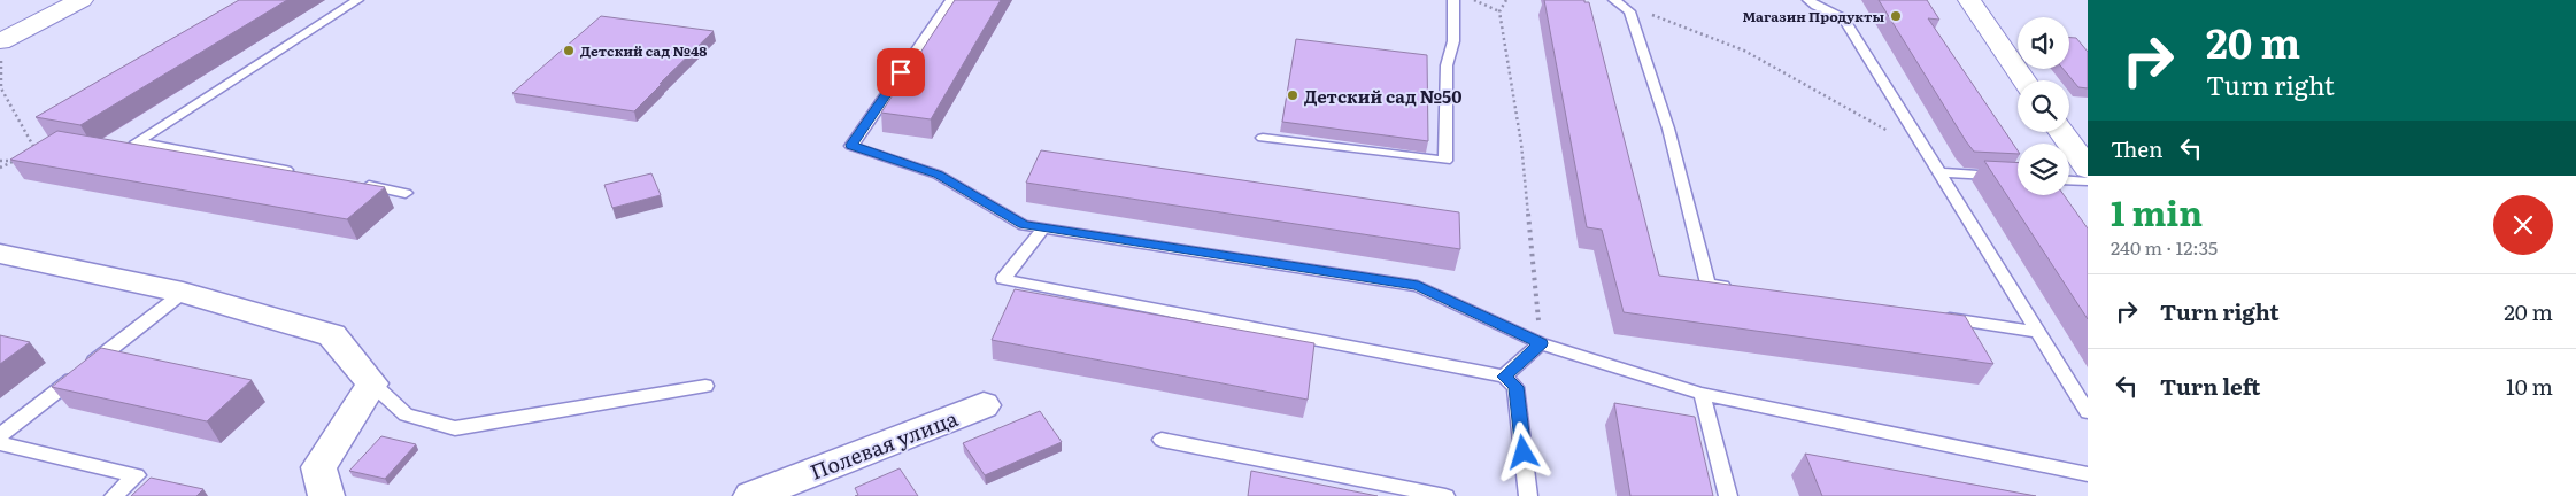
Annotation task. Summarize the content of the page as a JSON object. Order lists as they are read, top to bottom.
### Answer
{
  "streets": {
    "street": ["Полевая улица"]
  },
  "places": ["Магазин Продукты", "Детский сад №48", "Детский сад №50"],
  "page": {
    "turn": ["20 m", "Turn right"],
    "then": "Then",
    "heading": ["1 min", "240 m · 12:35"],
    "list": [
      {
        "name": "Turn right",
        "value": "20 m"
      },
      {
        "name": "Turn left",
        "value": "10 m"
      }
    ]
  }
}
